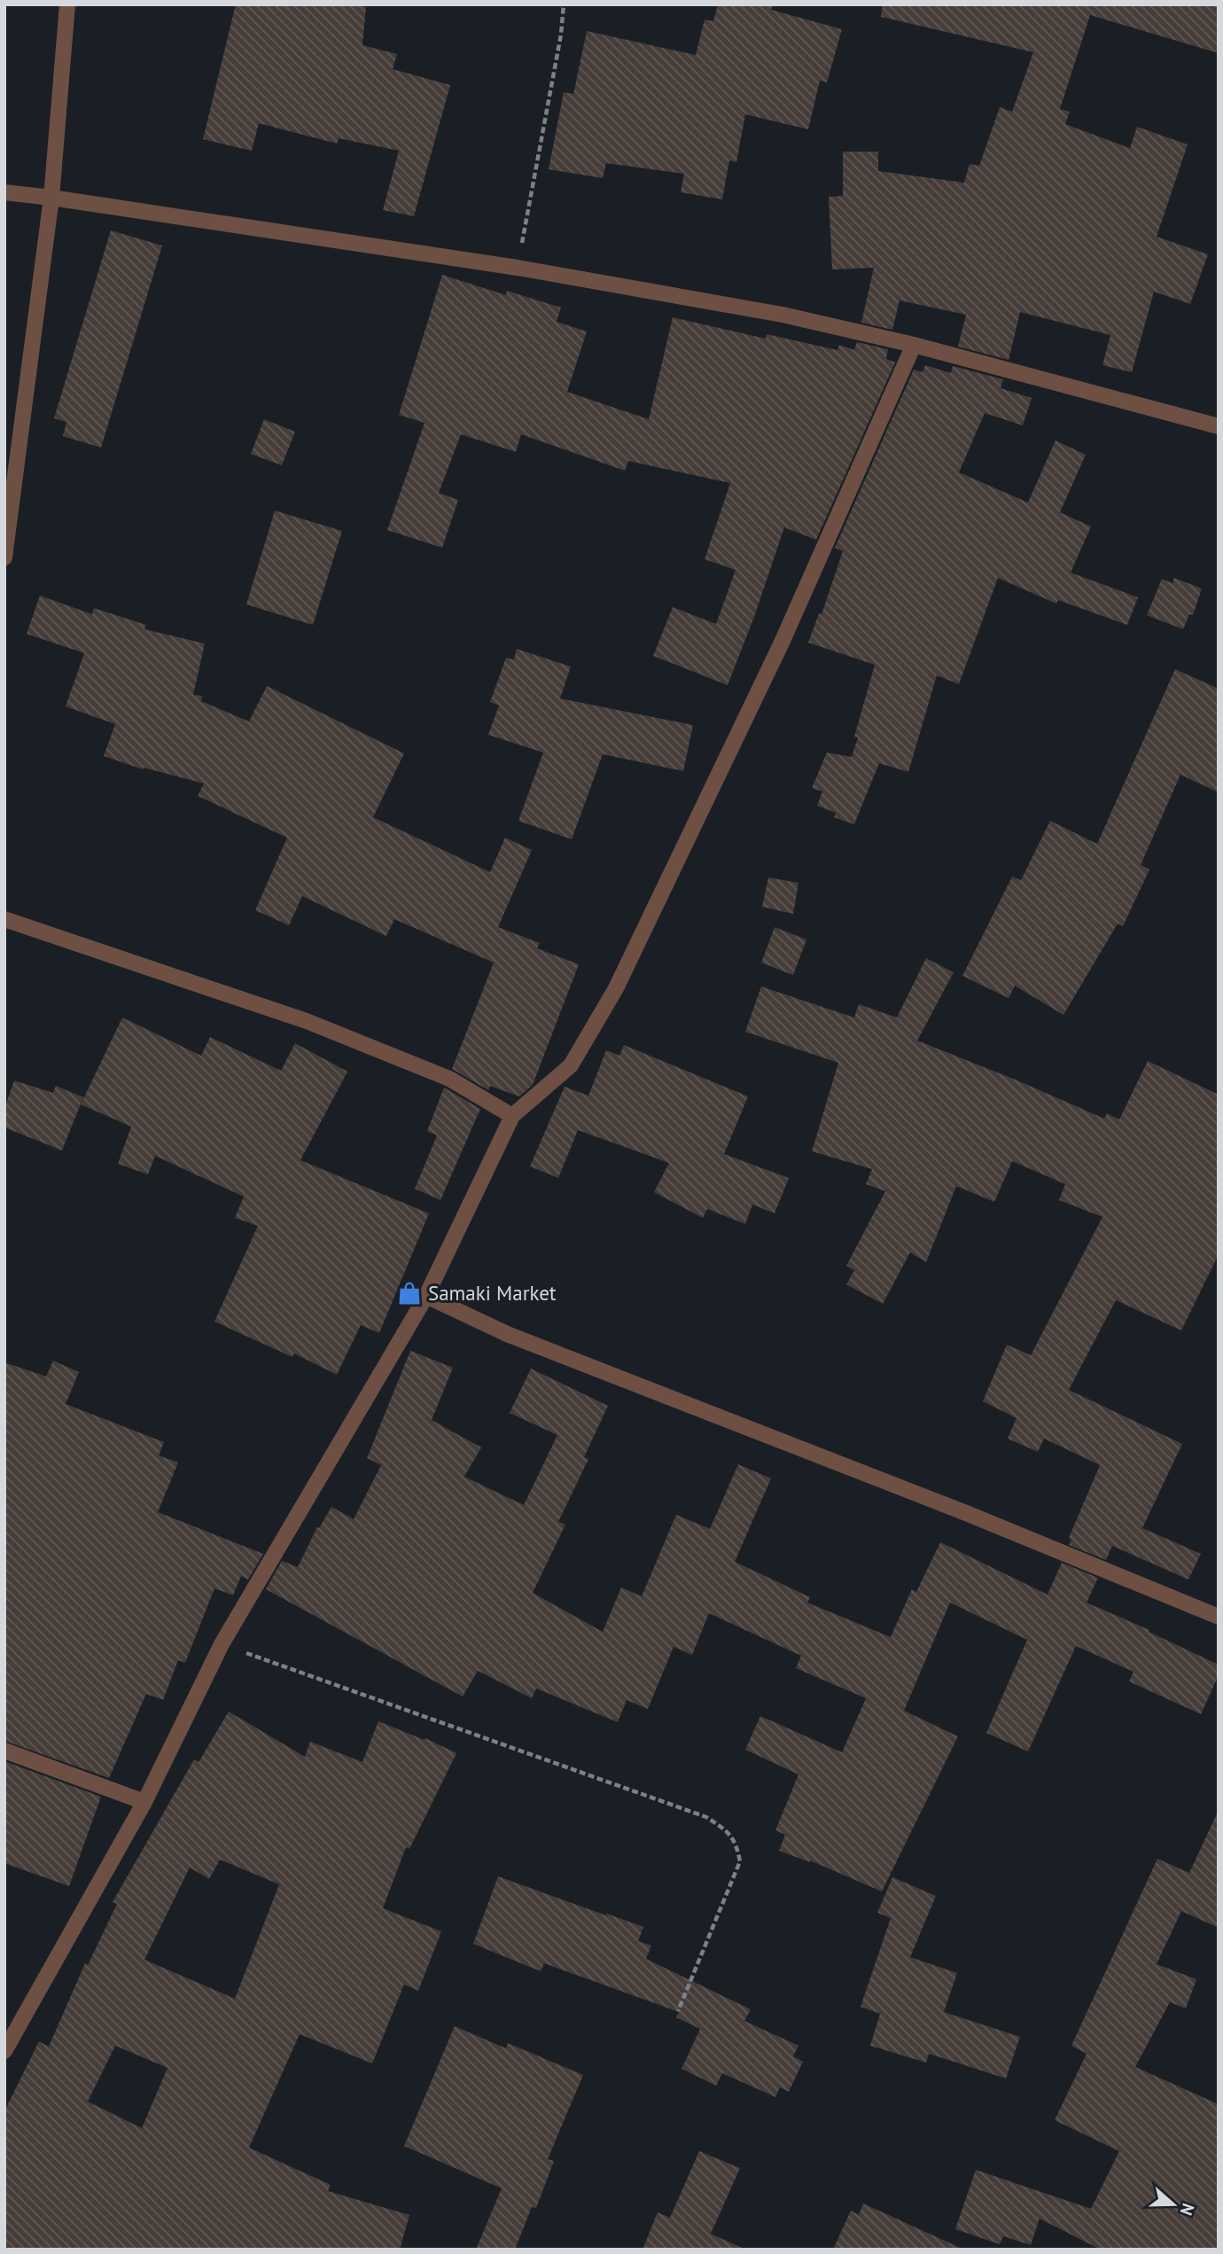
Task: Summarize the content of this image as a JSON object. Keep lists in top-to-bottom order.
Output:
{
  "places": {
    "shop": ["Samaki Market"]
  },
  "north": "right"
}
